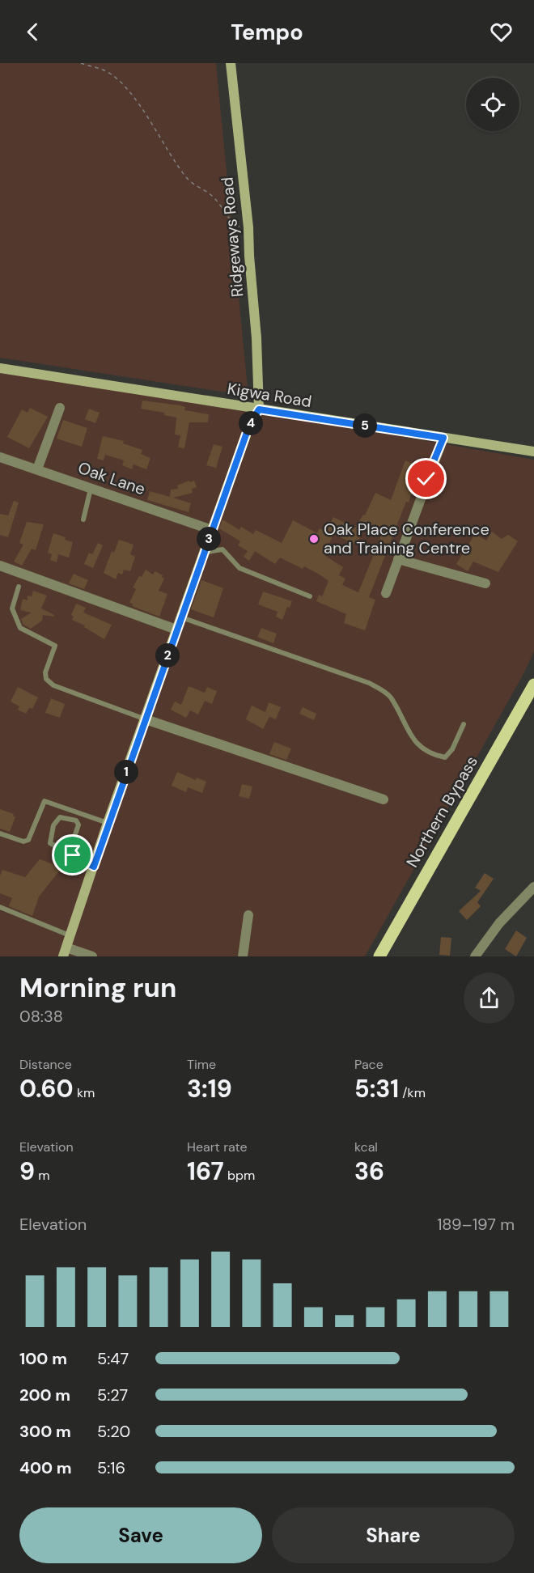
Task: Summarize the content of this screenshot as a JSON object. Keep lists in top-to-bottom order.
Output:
{
  "streets": {
    "main road": ["Northern Bypass"],
    "street": ["Ridgeways Road", "Kigwa Road", "Oak Lane"]
  },
  "crossings": [
    ["Ridgeways Road", "Kigwa Road"]
  ],
  "places": ["Oak Place Conference and Training Centre"],
  "page": {
    "header": "Tempo",
    "pins": [
      "4",
      "5",
      "3",
      "2",
      "1"
    ],
    "heading": ["Morning run", "08:38"],
    "stats": [
      ["Distance", "0.60 km"],
      ["Time", "3:19"],
      ["Pace", "5:31 /km"],
      ["Elevation", "9 m"],
      ["Heart rate", "167 bpm"],
      ["kcal", "36"]
    ],
    "chart": ["Elevation", "189–197 m"],
    "list": [
      {
        "name": "100 m",
        "note": "5:47"
      },
      {
        "name": "200 m",
        "note": "5:27"
      },
      {
        "name": "300 m",
        "note": "5:20"
      },
      {
        "name": "400 m",
        "note": "5:16"
      }
    ],
    "buttons": ["Save", "Share"]
  }
}
